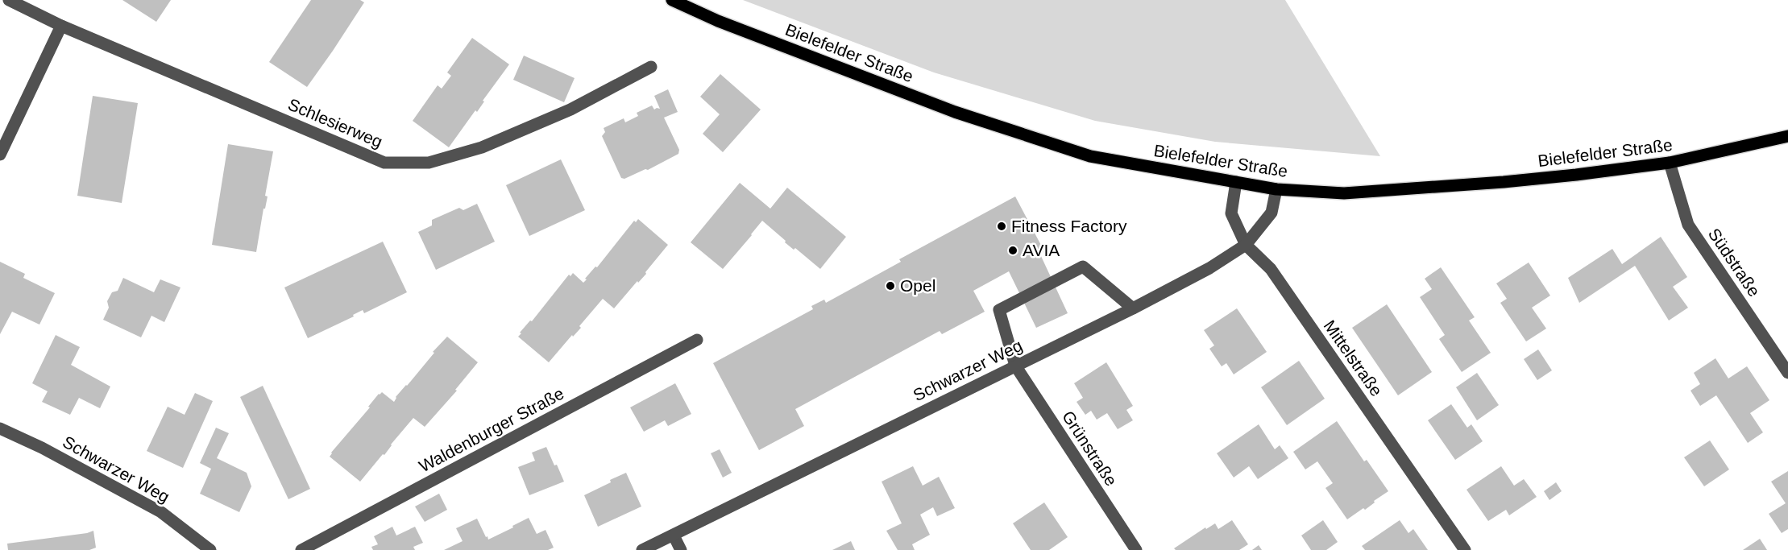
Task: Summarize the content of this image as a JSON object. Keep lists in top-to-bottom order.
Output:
{
  "streets": {
    "main road": ["Bielefelder Straße"],
    "street": [
      "Schlesierweg",
      "Südstraße",
      "Mittelstraße",
      "Schwarzer Weg",
      "Waldenburger Straße",
      "Grünstraße"
    ]
  },
  "crossings": [
    ["Bielefelder Straße", "Südstraße"],
    ["Bielefelder Straße", "Mittelstraße"],
    ["Bielefelder Straße", "Schwarzer Weg"],
    ["Mittelstraße", "Schwarzer Weg"],
    ["Schwarzer Weg", "Grünstraße"]
  ],
  "places": ["Fitness Factory", "AVIA", "Opel"]
}
